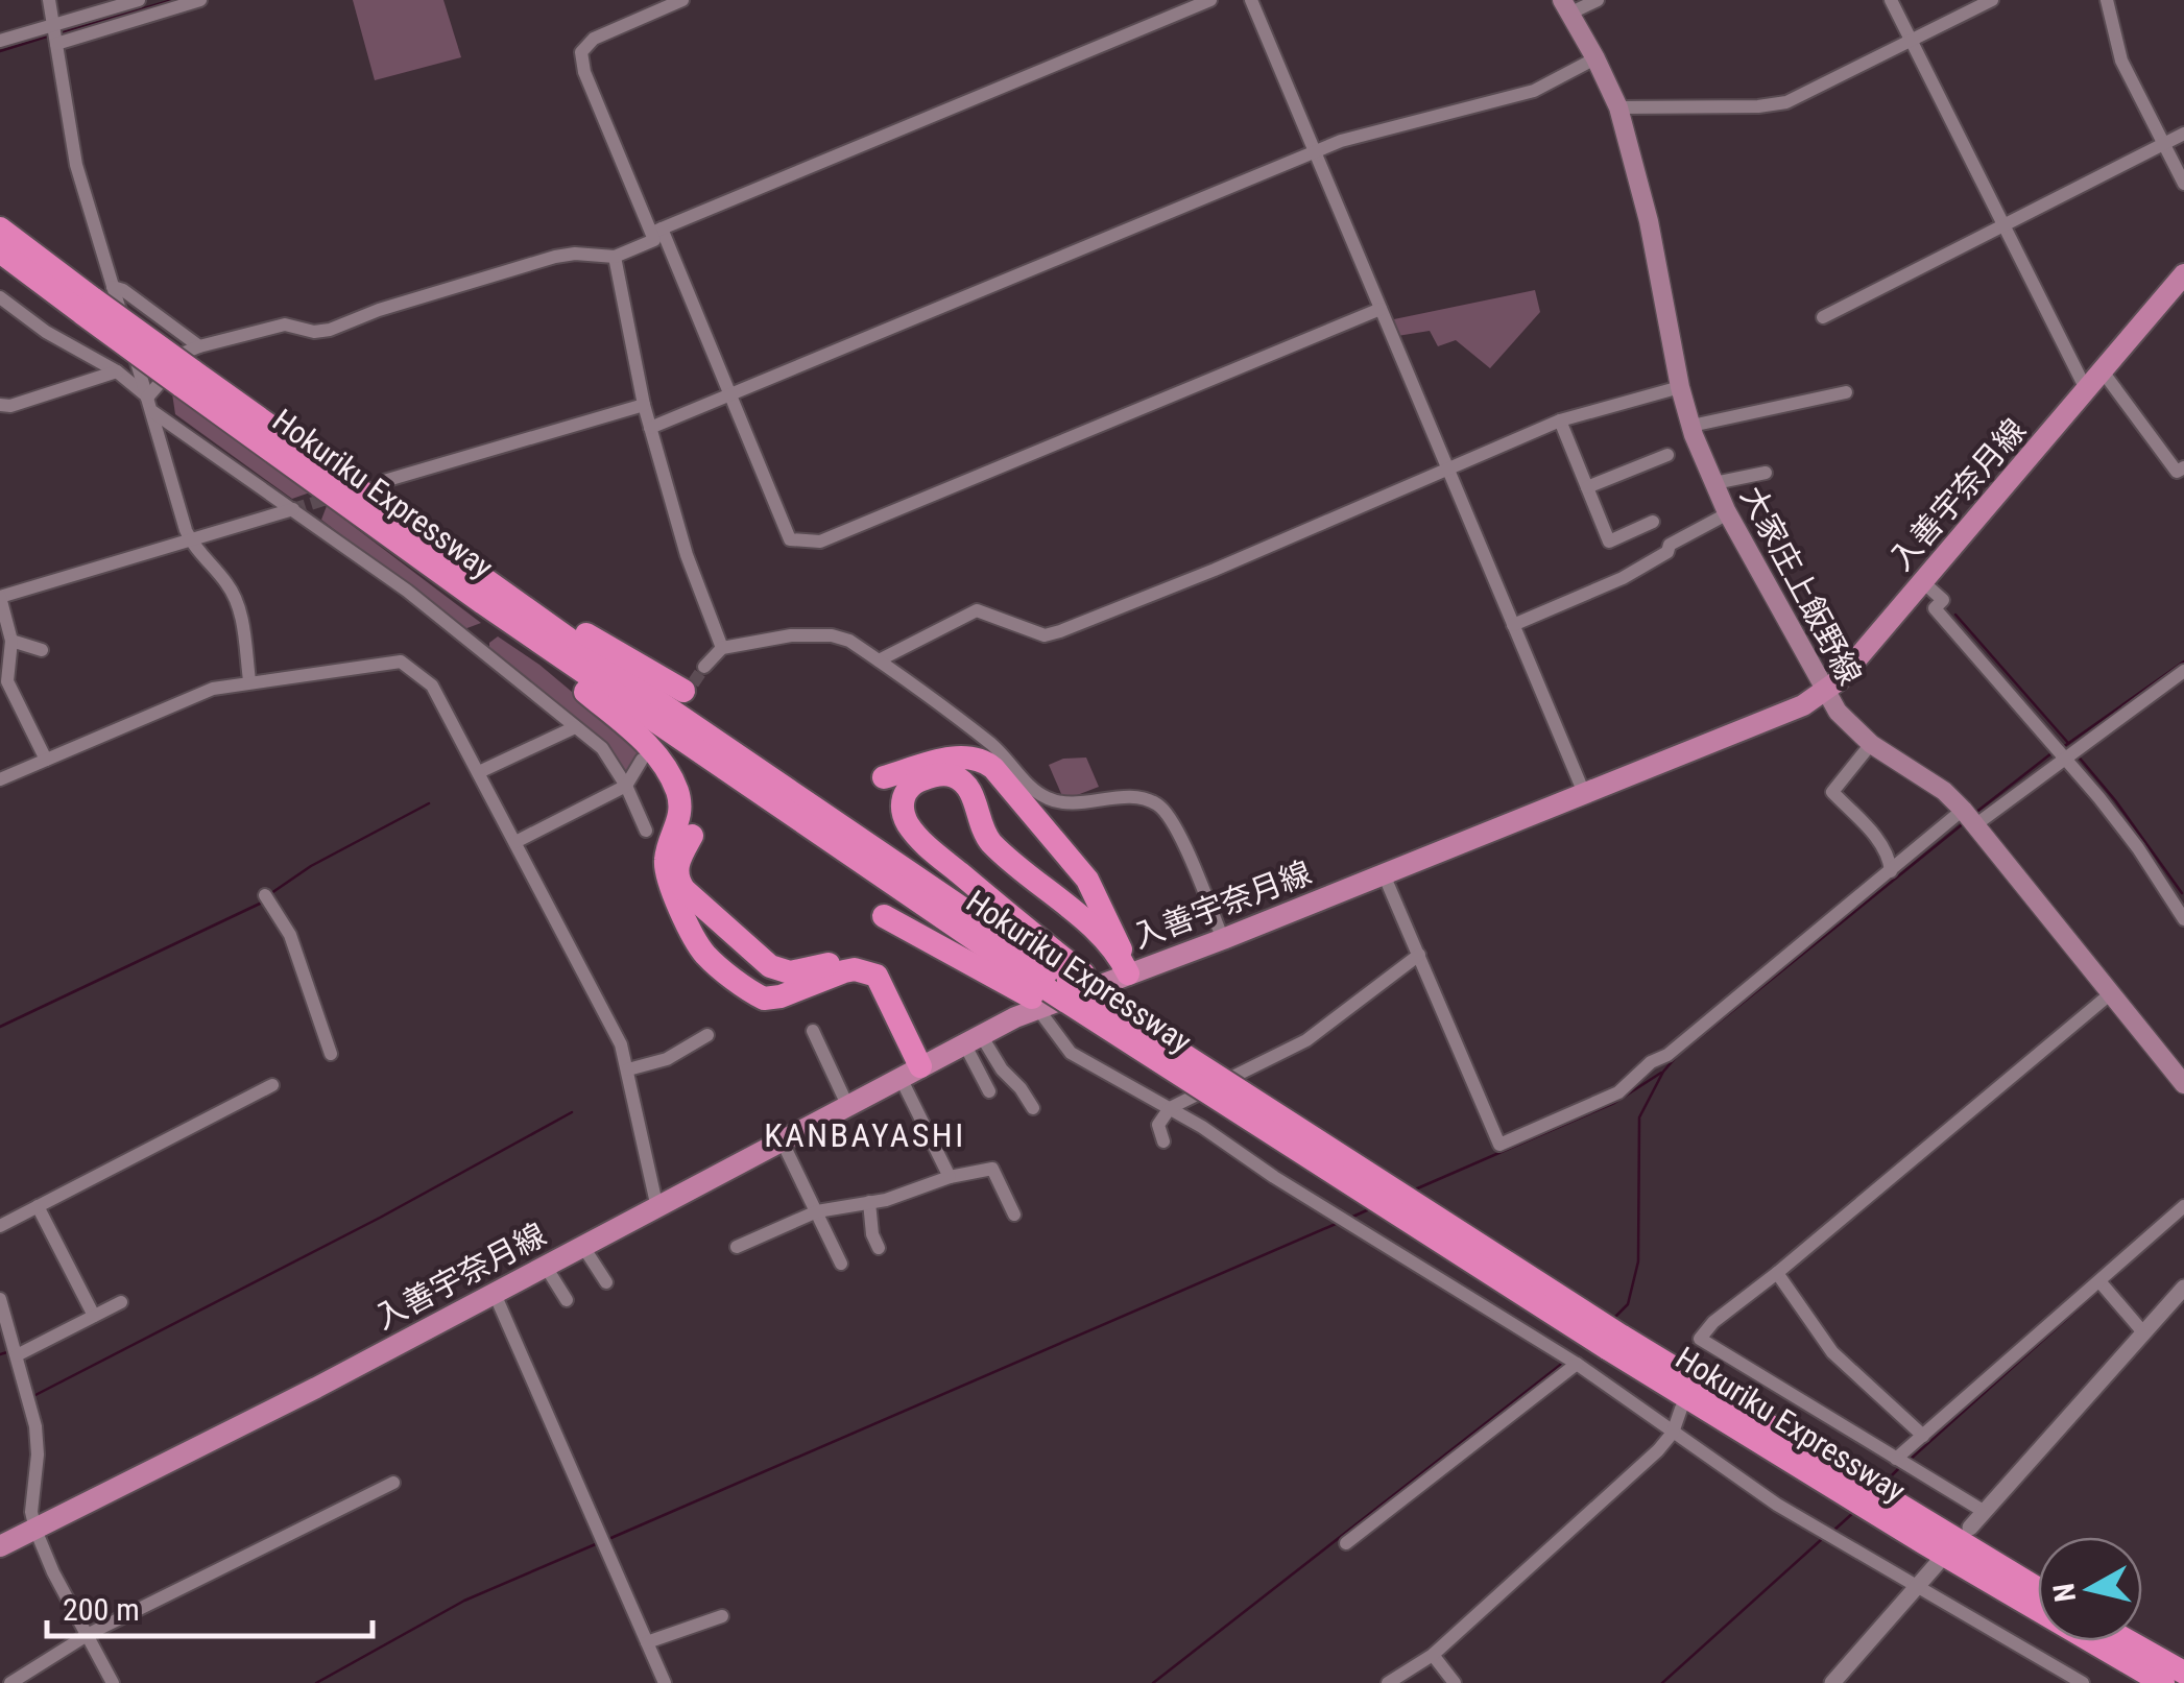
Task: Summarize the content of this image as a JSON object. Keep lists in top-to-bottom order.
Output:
{
  "streets": {
    "highway": ["Hokuriku Expressway"],
    "main road": ["入善宇奈月線", "大家庄上飯野線"]
  },
  "crossings": [
    ["Hokuriku Expressway", "入善宇奈月線"],
    ["入善宇奈月線", "大家庄上飯野線"]
  ],
  "districts": ["KANBAYASHI"],
  "scale_bar": "200 m",
  "north": "left"
}
